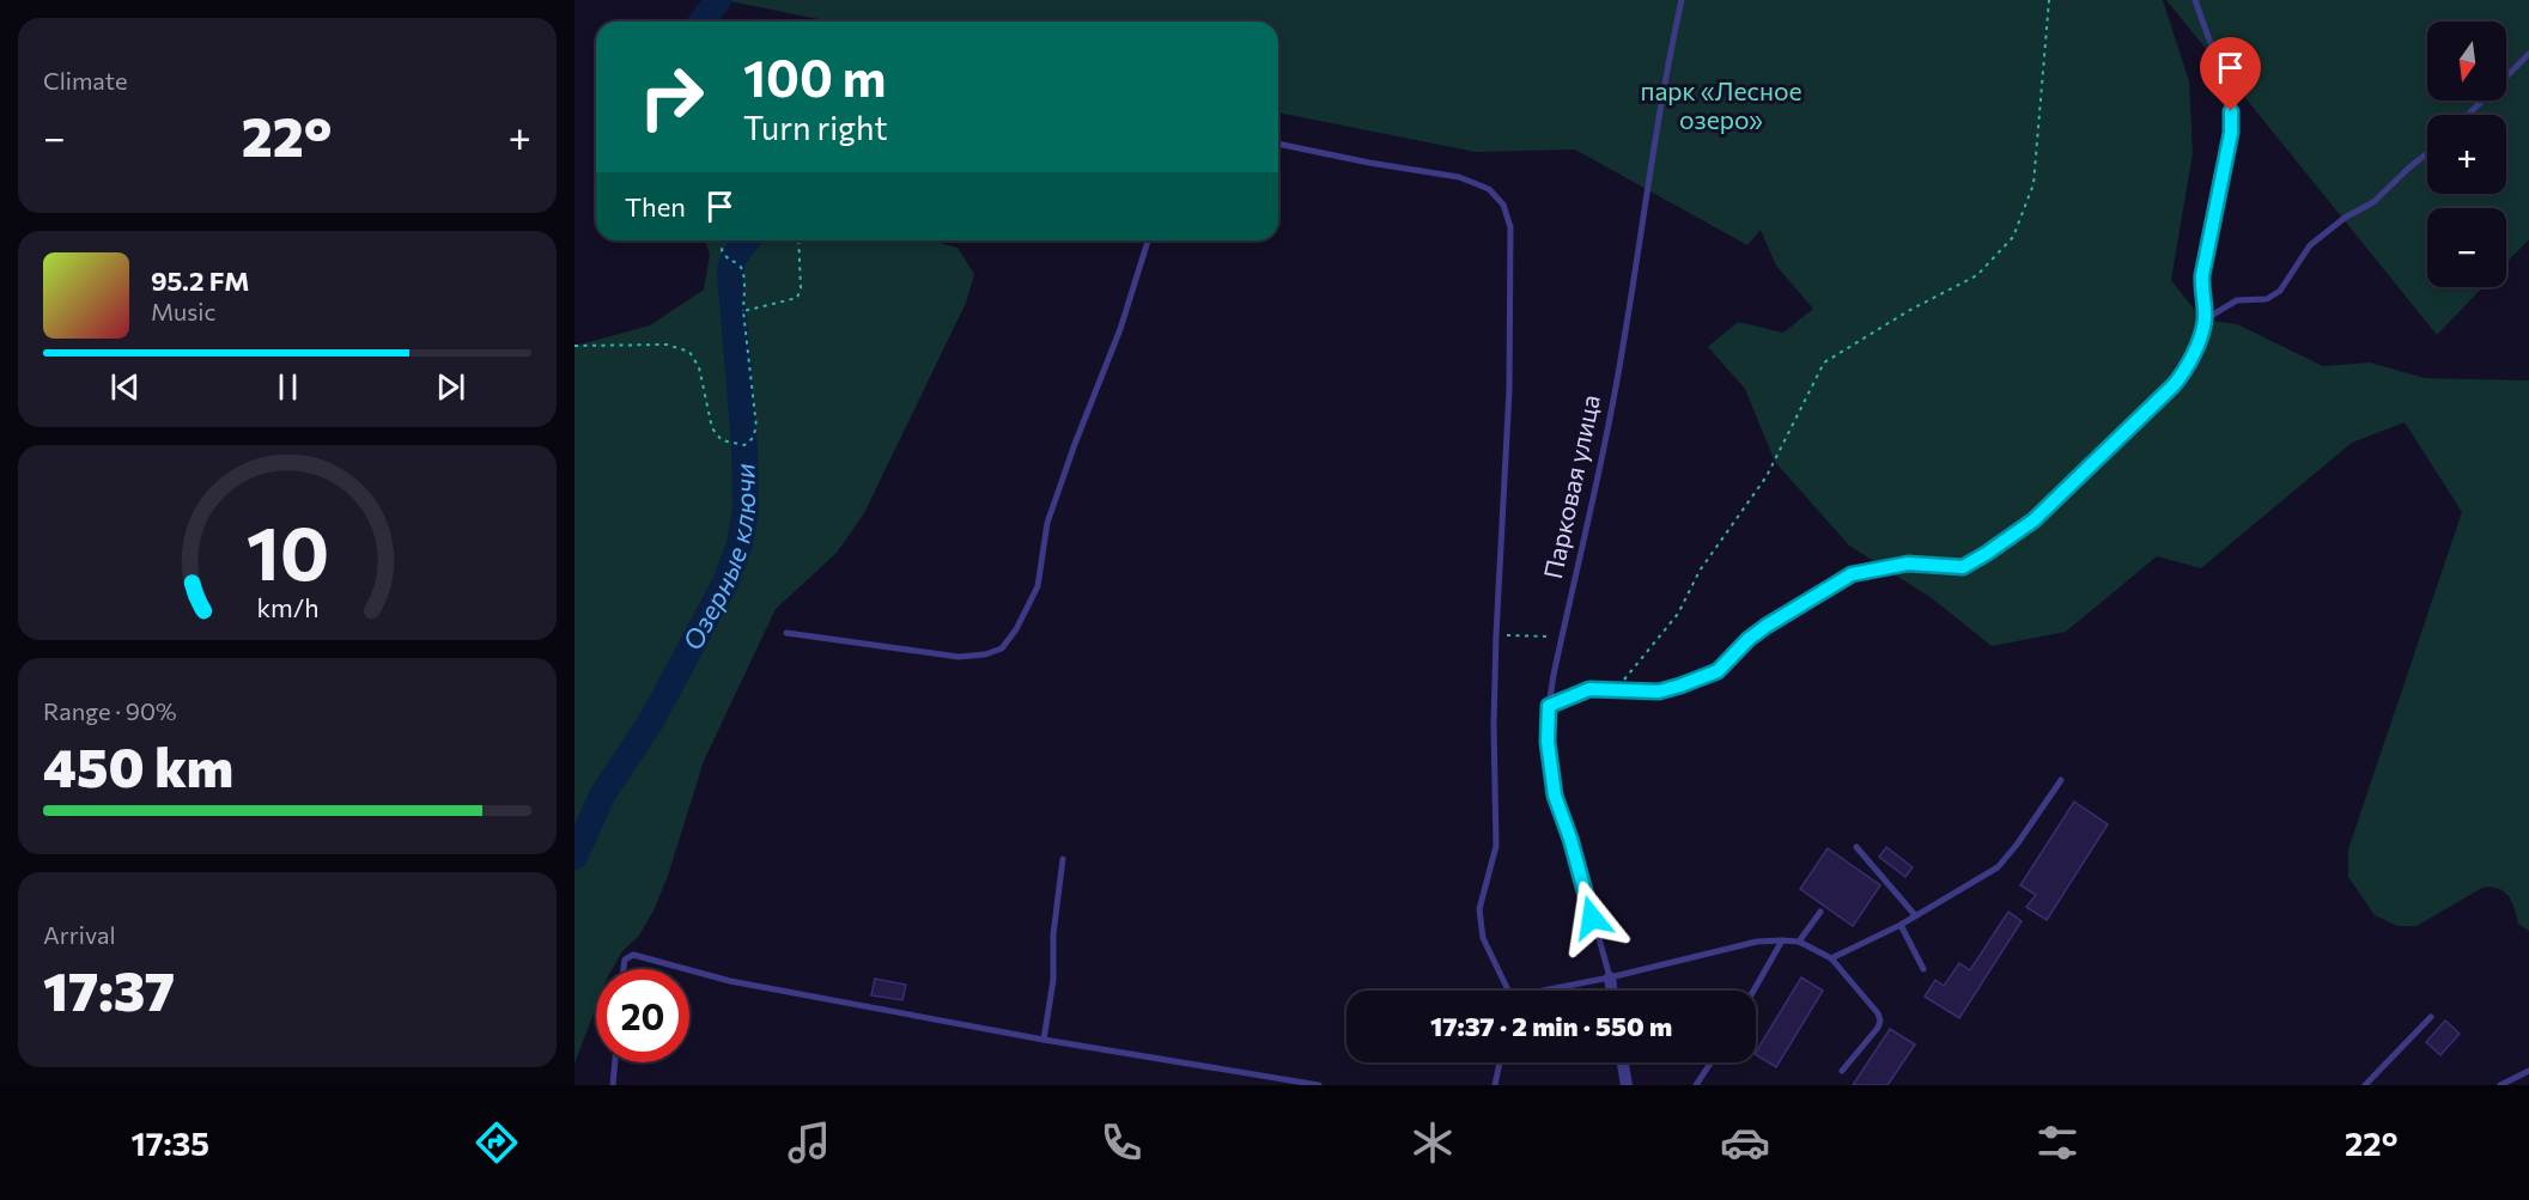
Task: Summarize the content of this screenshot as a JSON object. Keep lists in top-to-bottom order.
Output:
{
  "streets": {
    "lane": ["Парковая улица"]
  },
  "water": ["Озерные ключи"],
  "parks": ["парк «Лесное озеро»"],
  "north": "bottom",
  "page": {
    "tile": [
      "Climate",
      ["Range · 90%", "450 km"],
      ["Arrival", "17:37"]
    ],
    "map_buttons": ["+", "−"],
    "turn": ["100 m", "Turn right"],
    "heat": ["−", "22°", "+"],
    "then": "Then",
    "song": ["95.2 FM", "Music"],
    "limit": "20",
    "trip": "17:37 · 2 min · 550 m",
    "tabs": ["17:35", "22°"],
    "gauge": ["10", "km/h"]
  }
}
